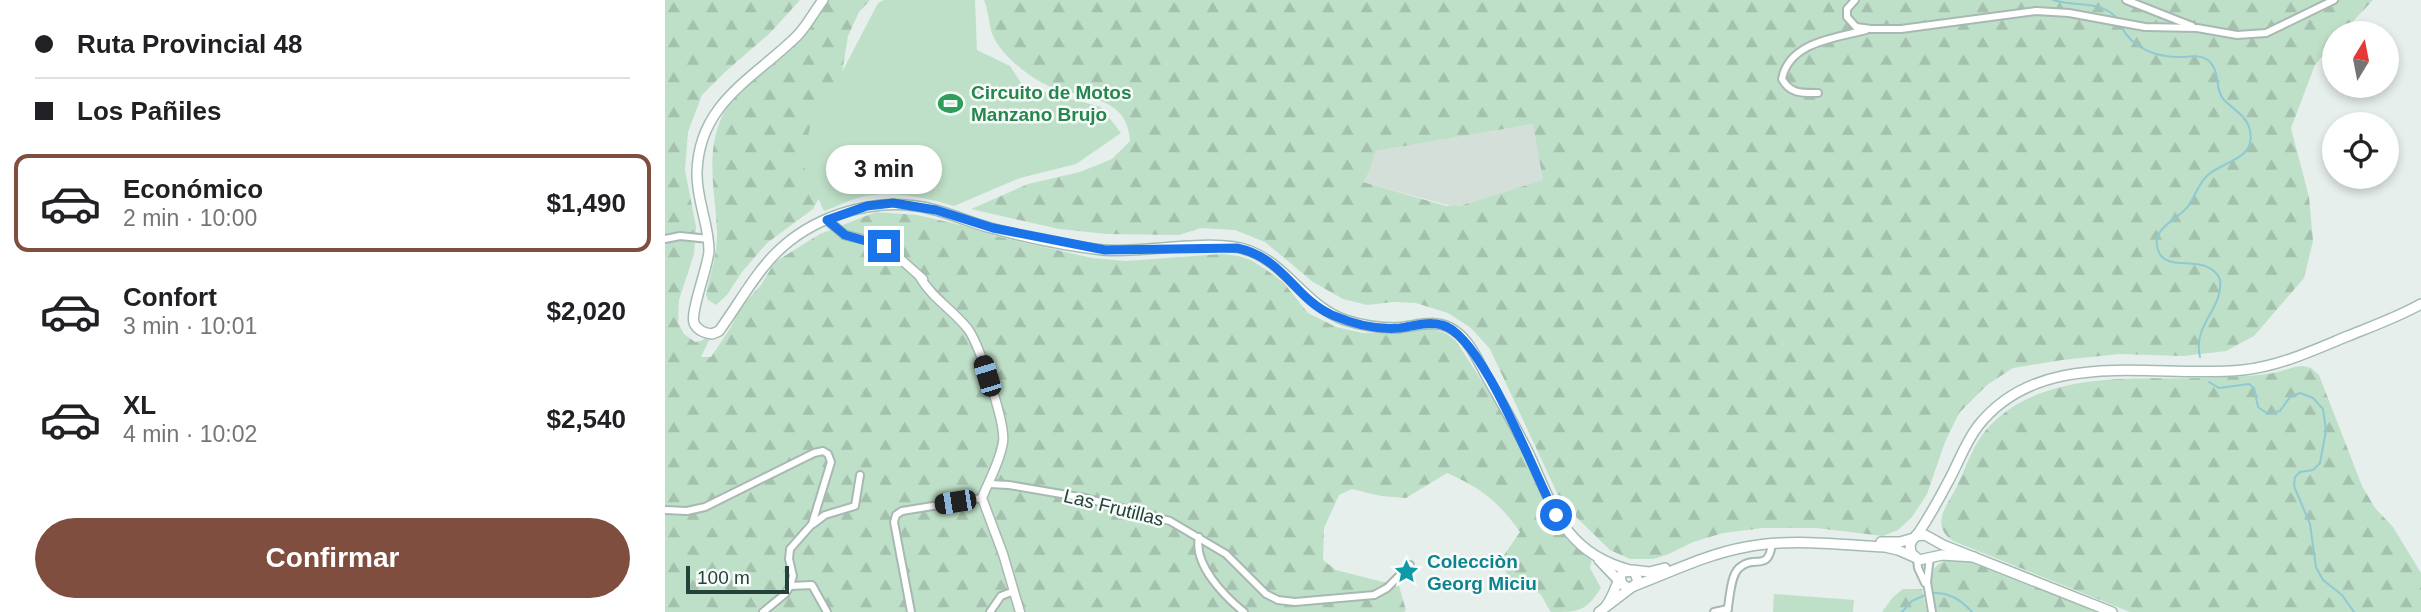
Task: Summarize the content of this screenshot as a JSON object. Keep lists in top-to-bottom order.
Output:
{
  "streets": {
    "street": ["Las Frutillas"]
  },
  "places": {
    "sports": ["Circuito de Motos Manzano Brujo"],
    "place": ["Colecciòn Georg Miciu"]
  },
  "scale_bar": "100 m",
  "north": "top",
  "page": {
    "banner": ["Ruta Provincial 48", "Los Pañiles"],
    "bubble": "3 min",
    "list": [
      {
        "name": "Económico",
        "note": "2 min · 10:00",
        "value": "$1,490"
      },
      {
        "name": "Confort",
        "note": "3 min · 10:01",
        "value": "$2,020"
      },
      {
        "name": "XL",
        "note": "4 min · 10:02",
        "value": "$2,540"
      }
    ],
    "buttons": "Confirmar",
    "scale": "100 m"
  }
}
